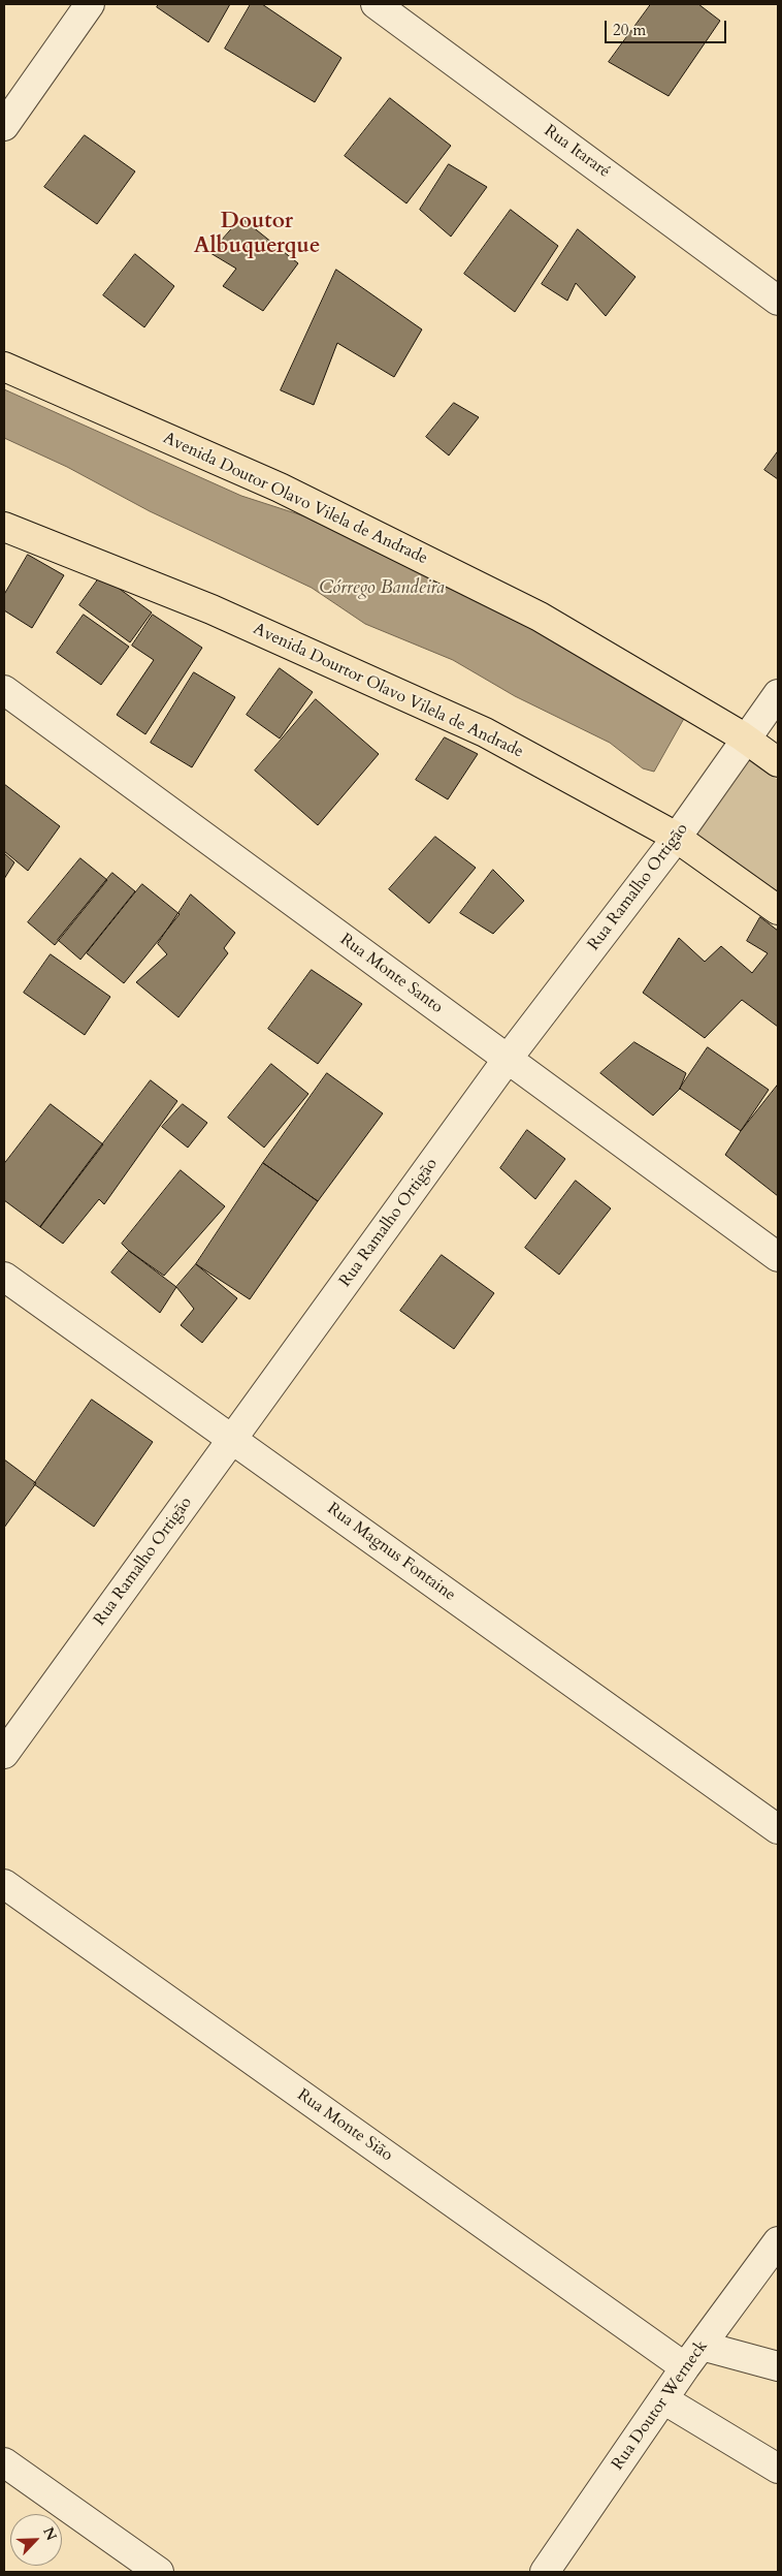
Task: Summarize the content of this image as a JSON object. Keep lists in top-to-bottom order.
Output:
{
  "streets": {
    "main road": ["Avenida Doutor Olavo Vilela de Andrade", "Avenida Dourtor Olavo Vilela de Andrade"],
    "street": [
      "Rua Itararé",
      "Rua Ramalho Ortigão",
      "Rua Monte Santo",
      "Rua Magnus Fontaine",
      "Rua Monte Sião",
      "Rua Doutor Werneck"
    ]
  },
  "crossings": [
    ["Avenida Doutor Olavo Vilela de Andrade", "Rua Ramalho Ortigão"],
    ["Avenida Dourtor Olavo Vilela de Andrade", "Rua Ramalho Ortigão"],
    ["Rua Ramalho Ortigão", "Rua Monte Santo"],
    ["Rua Ramalho Ortigão", "Rua Magnus Fontaine"],
    ["Rua Monte Sião", "Rua Doutor Werneck"]
  ],
  "districts": ["Doutor Albuquerque"],
  "water": ["Córrego Bandeira"],
  "scale_bar": "20 m",
  "north": "top right"
}
